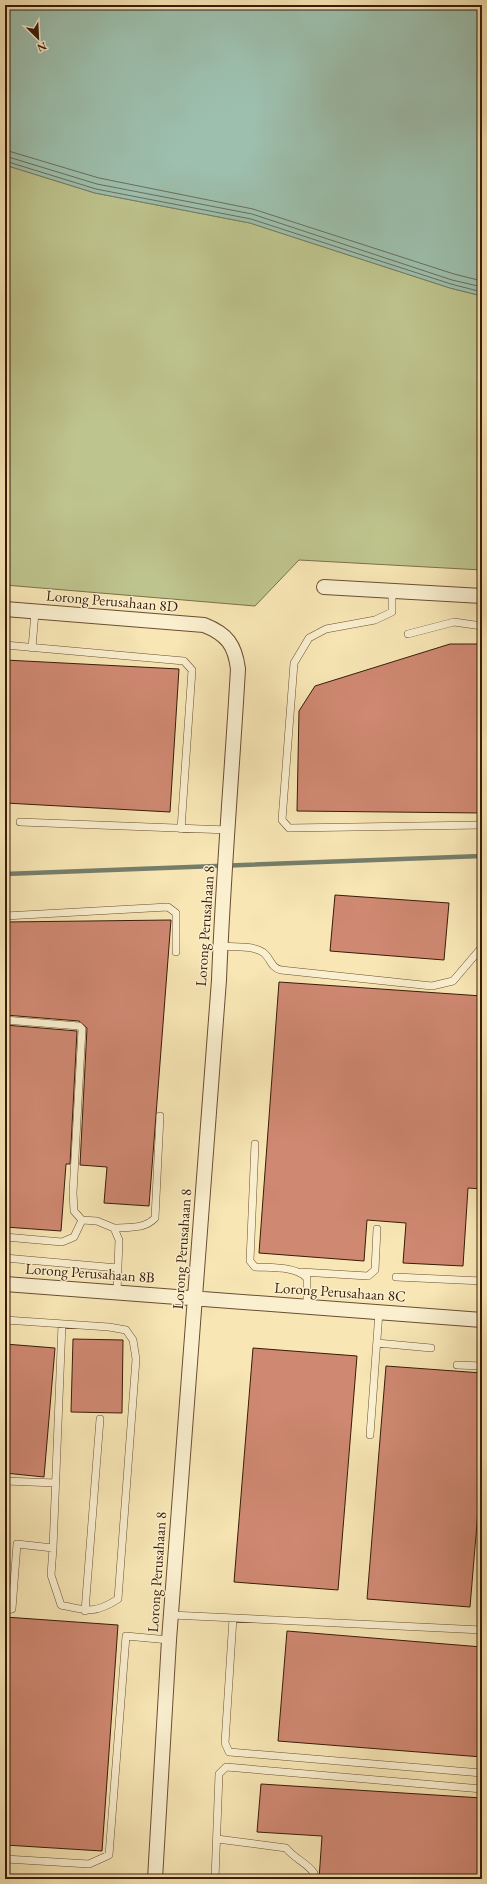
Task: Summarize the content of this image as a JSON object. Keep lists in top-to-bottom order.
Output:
{
  "streets": {
    "street": [
      "Lorong Perusahaan 8D",
      "Lorong Perusahaan 8",
      "Lorong Perusahaan 8B",
      "Lorong Perusahaan 8C"
    ]
  },
  "crossings": [
    ["Lorong Perusahaan 8D", "Lorong Perusahaan 8"],
    ["Lorong Perusahaan 8", "Lorong Perusahaan 8B"],
    ["Lorong Perusahaan 8", "Lorong Perusahaan 8C"],
    ["Lorong Perusahaan 8B", "Lorong Perusahaan 8C"]
  ],
  "north": "bottom right"
}
